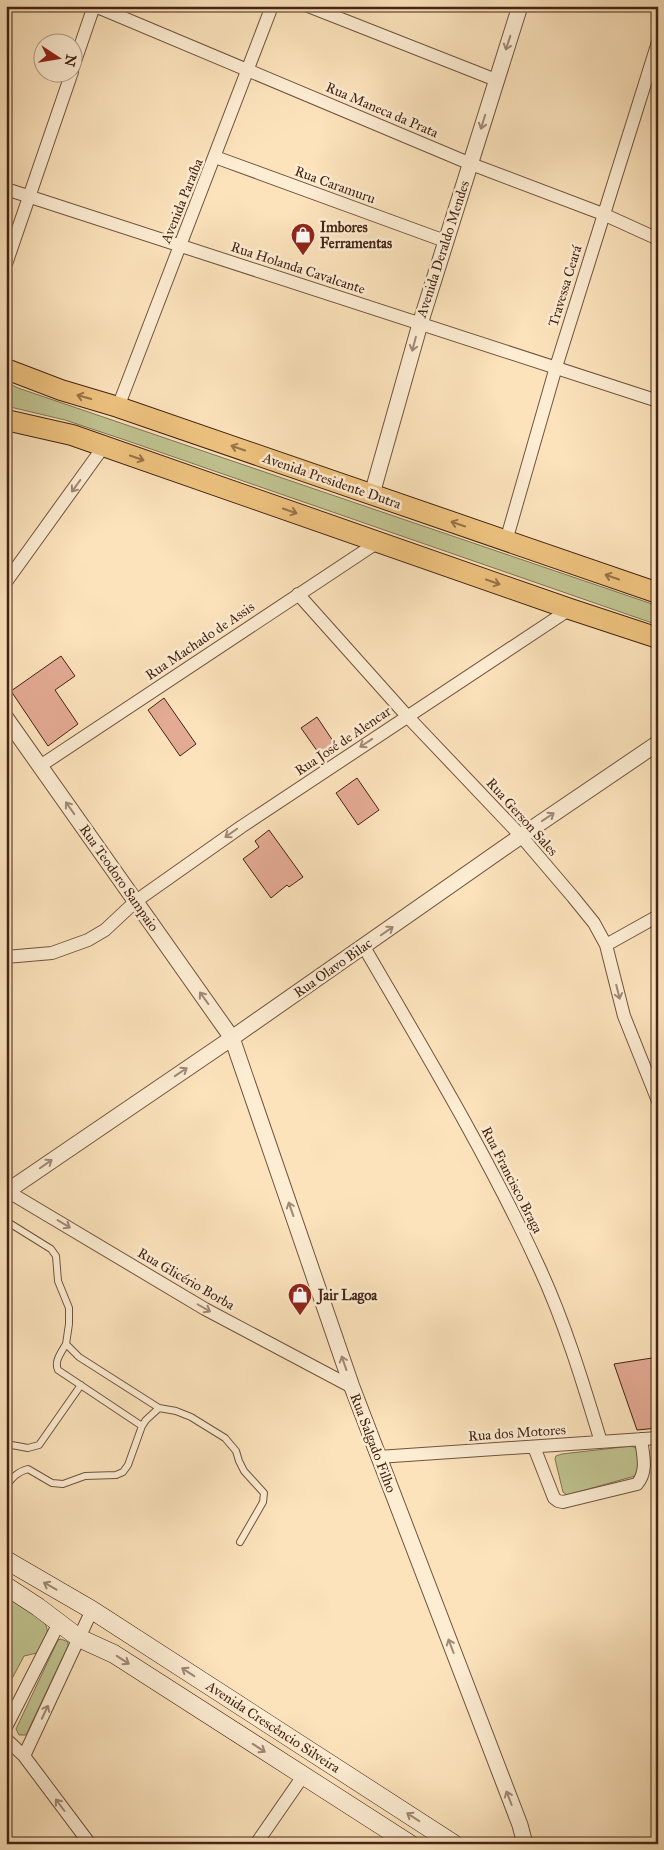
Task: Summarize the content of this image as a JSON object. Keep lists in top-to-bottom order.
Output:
{
  "streets": {
    "highway": ["Avenida Presidente Dutra"],
    "main road": ["Avenida Crescêncio Silveira"],
    "street": [
      "Rua Maneca da Prata",
      "Rua Caramuru",
      "Avenida Paraíba",
      "Avenida Deraldo Mendes",
      "Rua Holanda Cavalcante",
      "Travessa Ceará",
      "Rua Machado de Assis",
      "Rua José de Alencar",
      "Rua Gerson Sales",
      "Rua Teodoro Sampaio",
      "Rua Olavo Bilac",
      "Rua Francisco Braga",
      "Rua Glicério Borba",
      "Rua dos Motores",
      "Rua Salgado Filho"
    ]
  },
  "crossings": [
    ["Rua Maneca da Prata", "Avenida Paraíba"],
    ["Rua Maneca da Prata", "Avenida Deraldo Mendes"],
    ["Rua Maneca da Prata", "Travessa Ceará"],
    ["Rua Caramuru", "Avenida Paraíba"],
    ["Rua Caramuru", "Avenida Deraldo Mendes"],
    ["Avenida Paraíba", "Rua Holanda Cavalcante"],
    ["Avenida Paraíba", "Avenida Presidente Dutra"],
    ["Avenida Deraldo Mendes", "Rua Holanda Cavalcante"],
    ["Avenida Deraldo Mendes", "Avenida Presidente Dutra"],
    ["Rua Holanda Cavalcante", "Travessa Ceará"],
    ["Travessa Ceará", "Avenida Presidente Dutra"],
    ["Rua Machado de Assis", "Rua Gerson Sales"],
    ["Rua Machado de Assis", "Rua Teodoro Sampaio"],
    ["Rua José de Alencar", "Rua Gerson Sales"],
    ["Rua José de Alencar", "Rua Teodoro Sampaio"],
    ["Rua Gerson Sales", "Rua Olavo Bilac"],
    ["Rua Teodoro Sampaio", "Rua Olavo Bilac"],
    ["Rua Teodoro Sampaio", "Rua Salgado Filho"],
    ["Rua Olavo Bilac", "Rua Francisco Braga"],
    ["Rua Olavo Bilac", "Rua Glicério Borba"],
    ["Rua Olavo Bilac", "Rua Salgado Filho"],
    ["Rua Francisco Braga", "Rua dos Motores"],
    ["Rua Glicério Borba", "Rua Salgado Filho"],
    ["Rua dos Motores", "Rua Salgado Filho"]
  ],
  "one_way": [
    "Avenida Deraldo Mendes",
    "Rua José de Alencar",
    "Rua Teodoro Sampaio",
    "Rua Olavo Bilac",
    "Rua Glicério Borba",
    "Rua Salgado Filho"
  ],
  "places": {
    "shop": ["Imbores Ferramentas", "Jair Lagoa"]
  },
  "north": "right"
}
